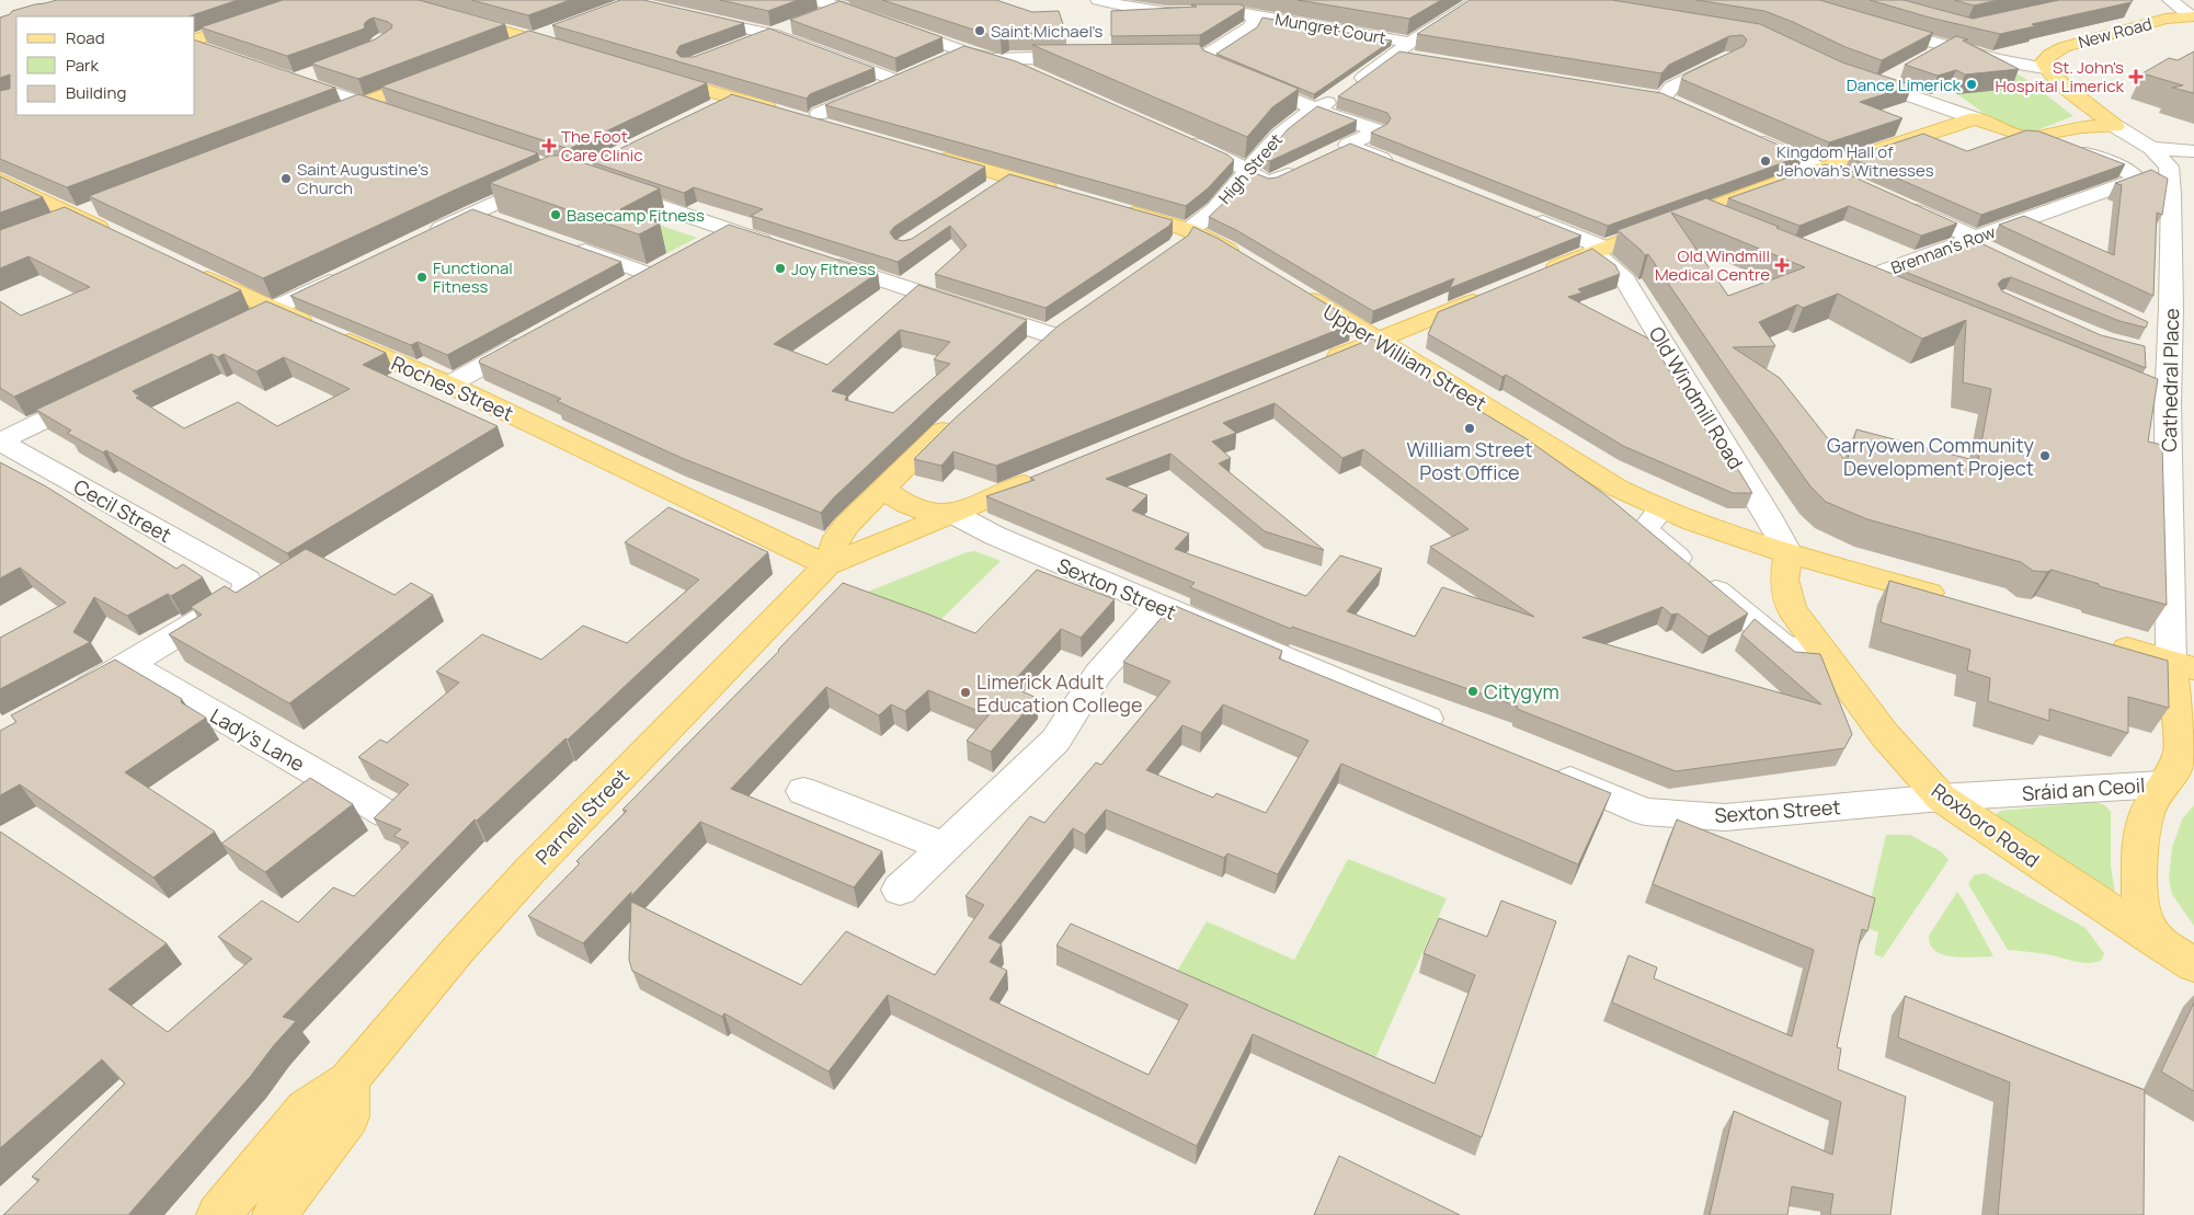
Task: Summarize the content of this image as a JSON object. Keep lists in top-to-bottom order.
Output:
{
  "streets": {
    "main road": [
      "New Road",
      "Upper William Street",
      "Roches Street",
      "Sráid an Ceoil",
      "Parnell Street",
      "Roxboro Road"
    ],
    "street": [
      "Mungret Court",
      "High Street",
      "Brennan's Row",
      "Cathedral Place",
      "Old Windmill Road",
      "Cecil Street",
      "Sexton Street",
      "Lady’s Lane"
    ]
  },
  "crossings": [
    ["Mungret Court", "High Street"],
    ["Upper William Street", "Old Windmill Road"],
    ["Upper William Street", "Roxboro Road"],
    ["Cathedral Place", "Sráid an Ceoil"],
    ["Roches Street", "Parnell Street"],
    ["Old Windmill Road", "Roxboro Road"],
    ["Cecil Street", "Lady’s Lane"],
    ["Sexton Street", "Sráid an Ceoil"],
    ["Sexton Street", "Roxboro Road"],
    ["Sráid an Ceoil", "Roxboro Road"]
  ],
  "places": {
    "other": [
      "Saint Michael's",
      "Dance Limerick",
      "Kingdom Hall of Jehovah's Witnesses",
      "Saint Augustine's Church",
      "Basecamp Fitness",
      "Joy Fitness",
      "Functional Fitness",
      "William Street Post Office",
      "Garryowen Community Development Project",
      "Citygym",
      "Limerick Adult Education College"
    ],
    "health": ["St. John's Hospital Limerick", "The Foot Care Clinic", "Old Windmill Medical Centre"]
  },
  "legend": ["Road", "Park", "Building"]
}
